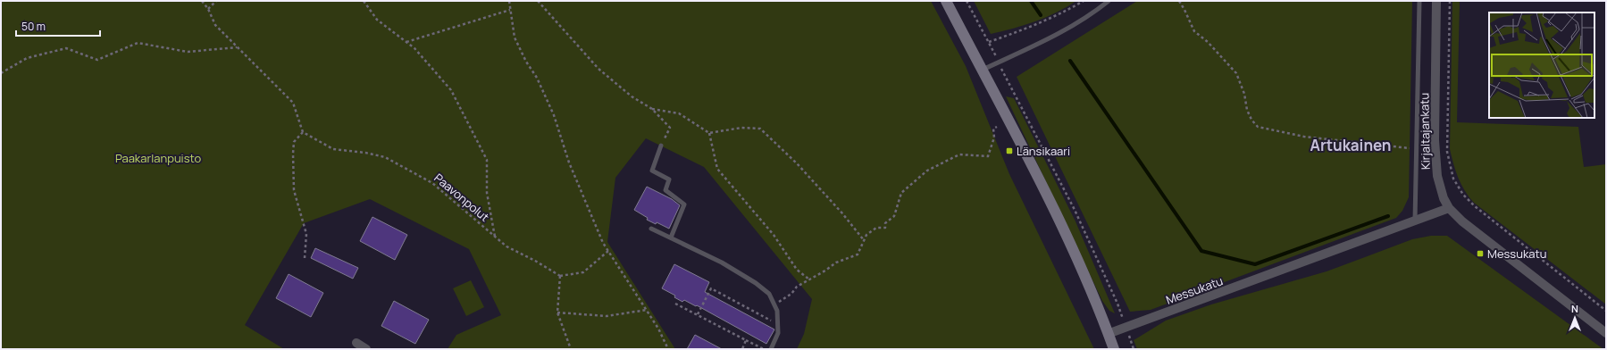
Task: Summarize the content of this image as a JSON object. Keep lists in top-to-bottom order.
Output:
{
  "streets": {
    "street": ["Kirjaltajankatu", "Messukatu"],
    "path": ["Paavonpolut"]
  },
  "crossings": [
    ["Kirjaltajankatu", "Messukatu"]
  ],
  "districts": ["Artukainen"],
  "parks": ["Paakarlanpuisto"],
  "places": {
    "transit": ["Länsikaari", "Messukatu"]
  },
  "scale_bar": "50 m",
  "north": "top"
}
